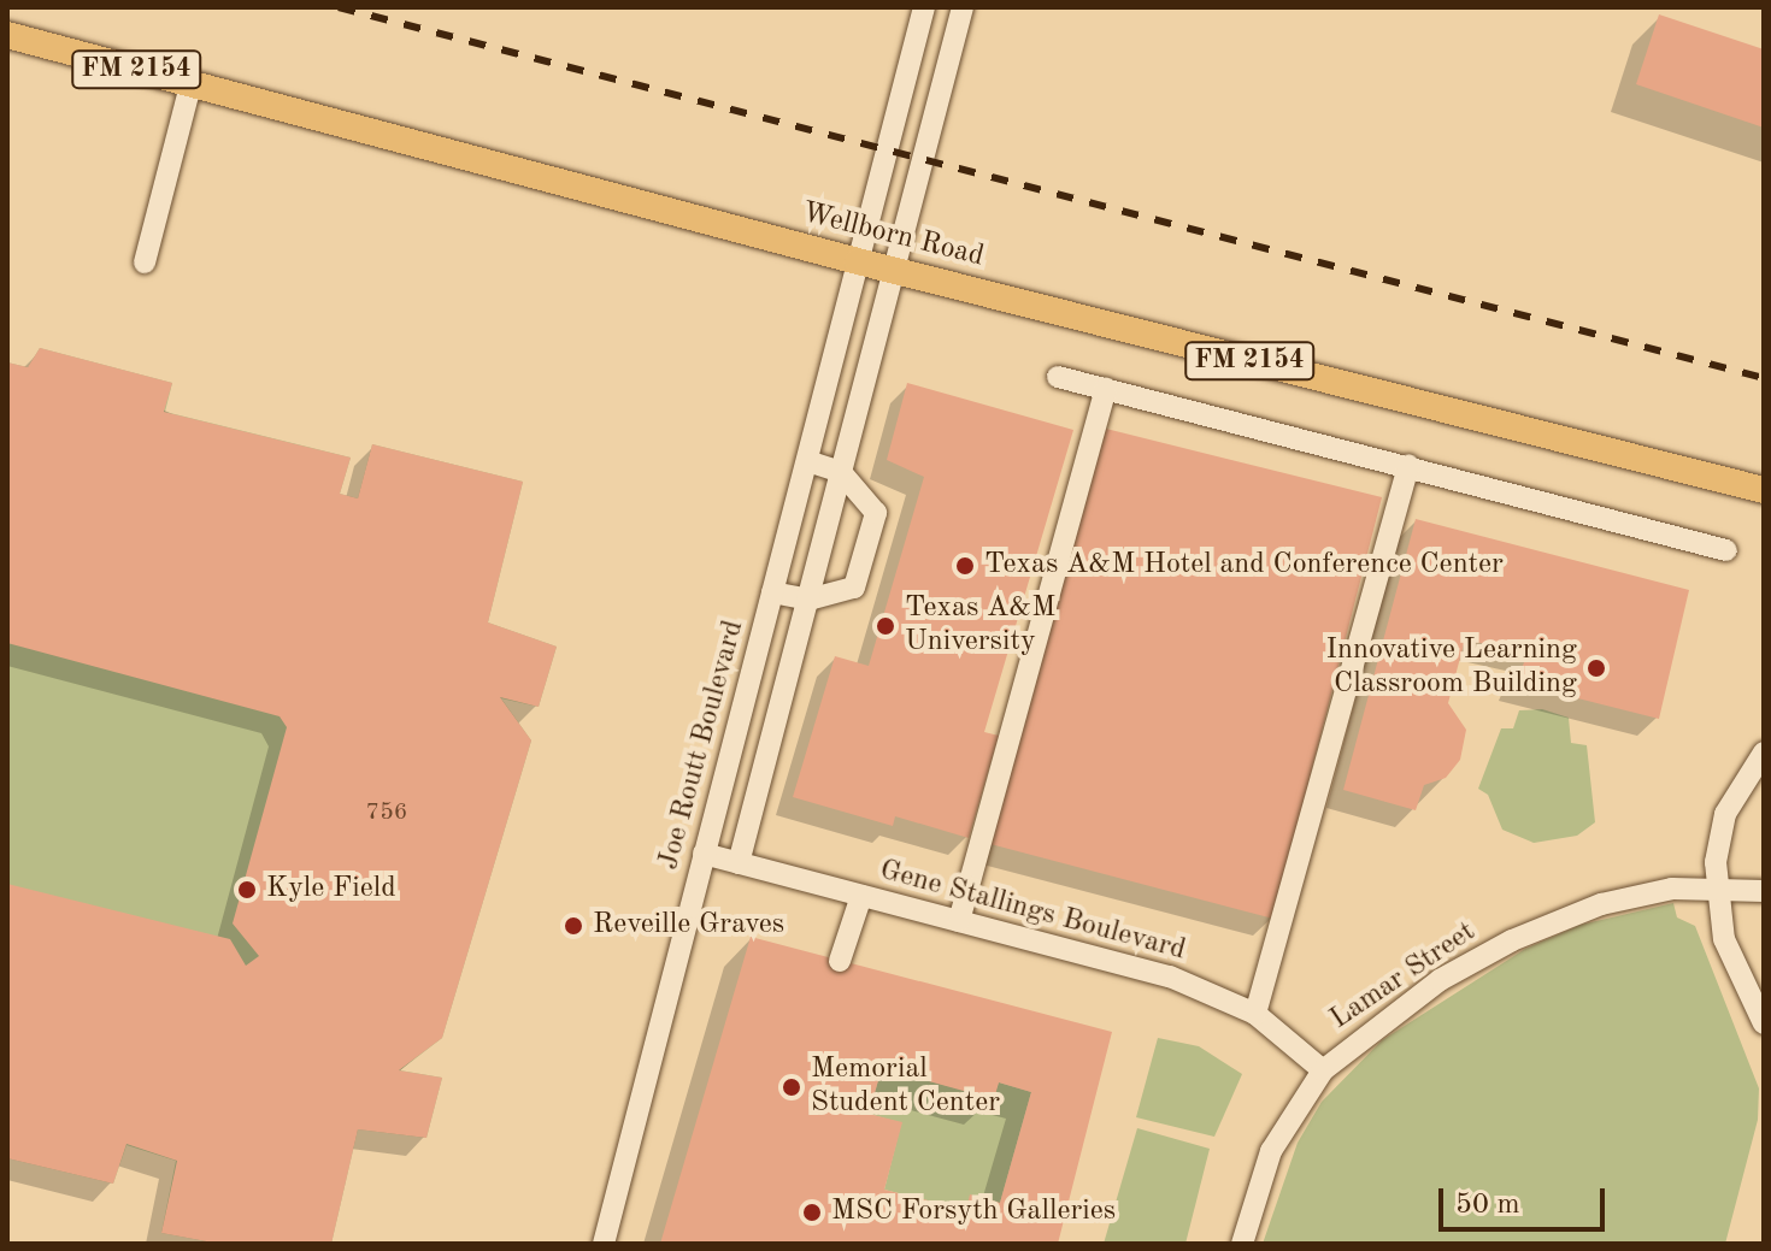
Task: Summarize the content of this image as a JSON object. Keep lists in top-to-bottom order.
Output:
{
  "streets": {
    "main road": ["FM 2154", "Wellborn Road"],
    "street": ["Joe Routt Boulevard", "Gene Stallings Boulevard", "Lamar Street"]
  },
  "crossings": [
    ["Wellborn Road", "Joe Routt Boulevard"],
    ["Joe Routt Boulevard", "Gene Stallings Boulevard"],
    ["Gene Stallings Boulevard", "Lamar Street"]
  ],
  "places": [
    "Texas A&M Hotel and Conference Center",
    "Texas A&M University",
    "Innovative Learning Classroom Building",
    "Kyle Field",
    "Reveille Graves",
    "Memorial Student Center",
    "MSC Forsyth Galleries"
  ],
  "house_numbers": ["756"],
  "scale_bar": "50 m"
}
